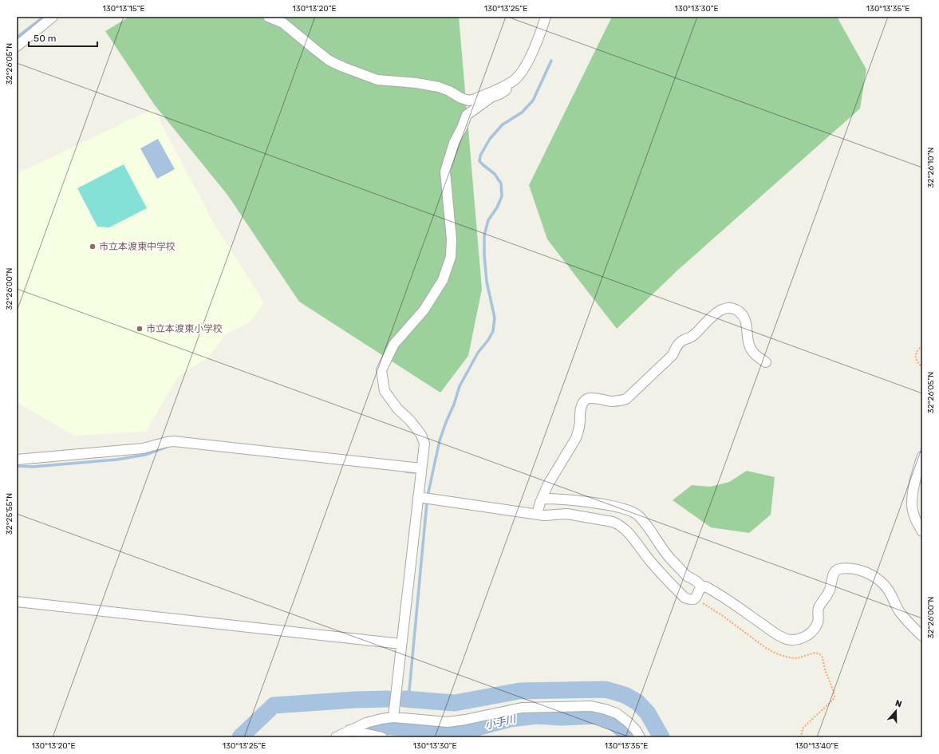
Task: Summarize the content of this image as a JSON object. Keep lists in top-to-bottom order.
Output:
{
  "water": ["小手川"],
  "places": ["市立本渡東中学校", "市立本渡東小学校"],
  "scale_bar": "50 m",
  "north": "top",
  "coordinates": [
    "130°13'15\"E",
    "130°13'20\"E",
    "130°13'25\"E",
    "130°13'30\"E",
    "130°13'35\"E",
    "32°26'05\"N",
    "32°26'10\"N",
    "32°26'00\"N",
    "32°25'55\"N",
    "130°13'40\"E"
  ]
}
